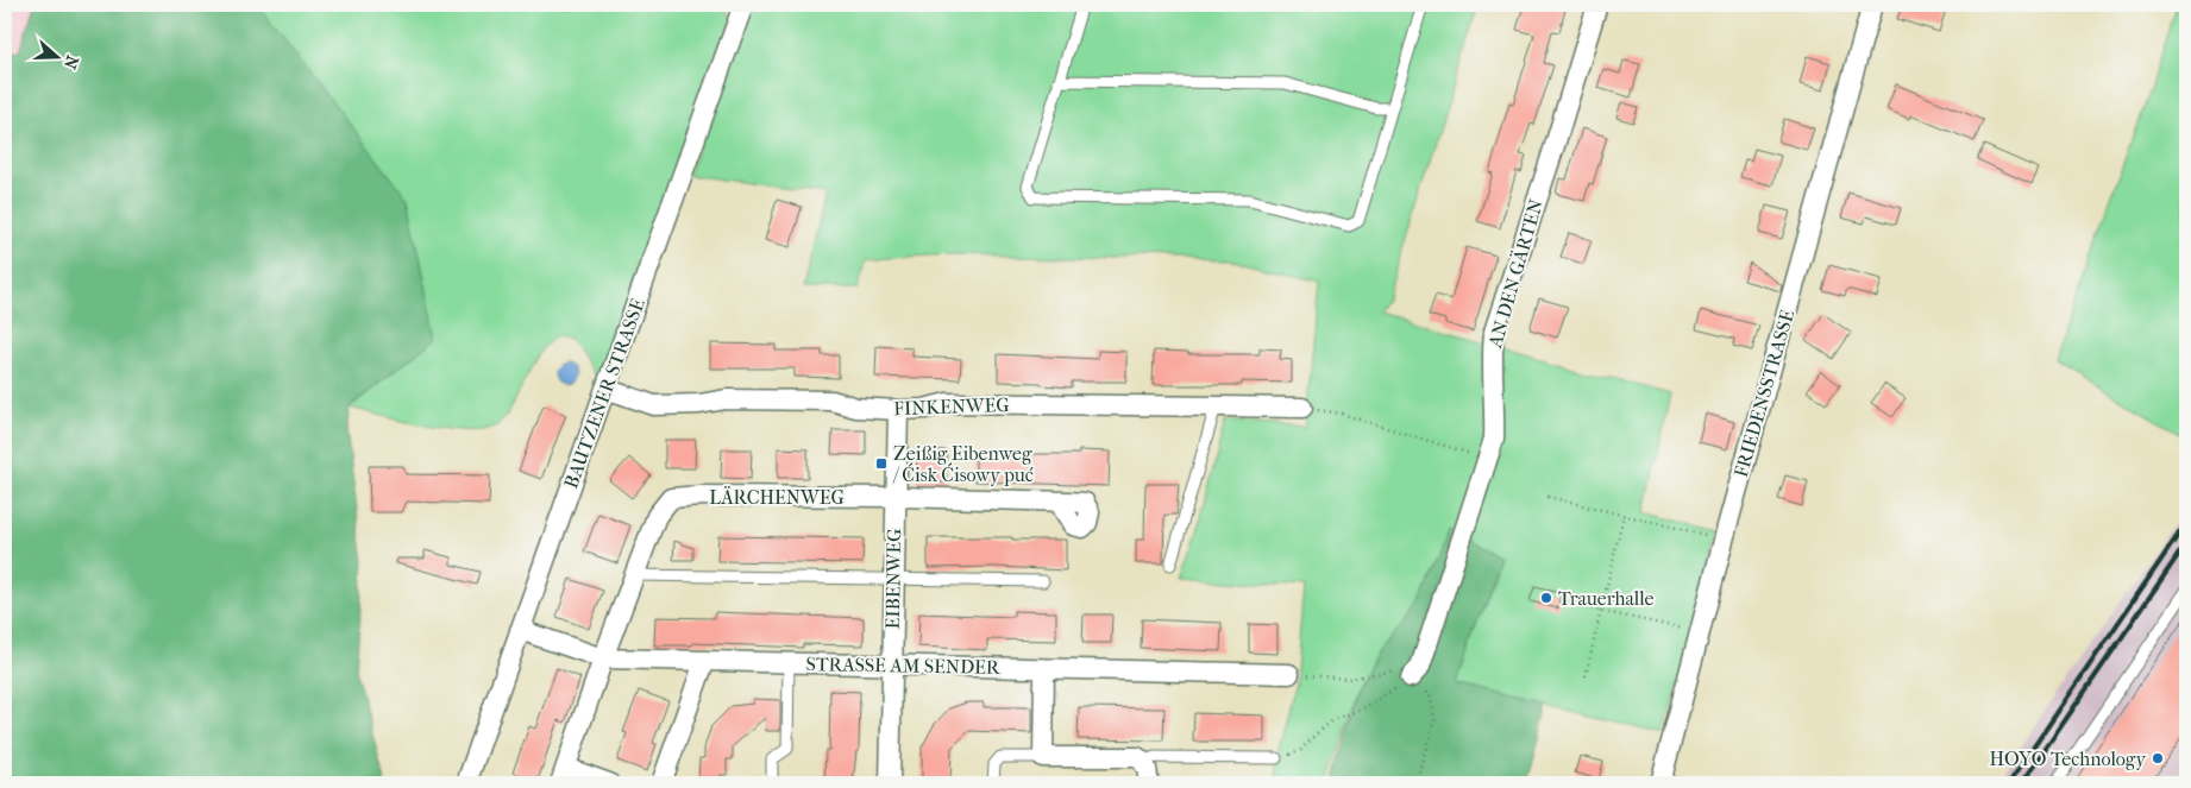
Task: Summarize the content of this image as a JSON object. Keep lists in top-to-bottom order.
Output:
{
  "streets": {
    "street": [
      "AN DEN GÄRTEN",
      "BAUTZENER STRASSE",
      "FRIEDENSSTRASSE",
      "FINKENWEG",
      "LÄRCHENWEG",
      "EIBENWEG",
      "STRASSE AM SENDER"
    ]
  },
  "crossings": [
    ["BAUTZENER STRASSE", "FINKENWEG"],
    ["BAUTZENER STRASSE", "STRASSE AM SENDER"],
    ["FINKENWEG", "EIBENWEG"],
    ["LÄRCHENWEG", "EIBENWEG"],
    ["LÄRCHENWEG", "STRASSE AM SENDER"],
    ["EIBENWEG", "STRASSE AM SENDER"]
  ],
  "places": {
    "transit": ["Zeißig Eibenweg / Ćisk Ćisowy puć"],
    "other": ["Trauerhalle", "HOYO Technology"]
  },
  "north": "right"
}
